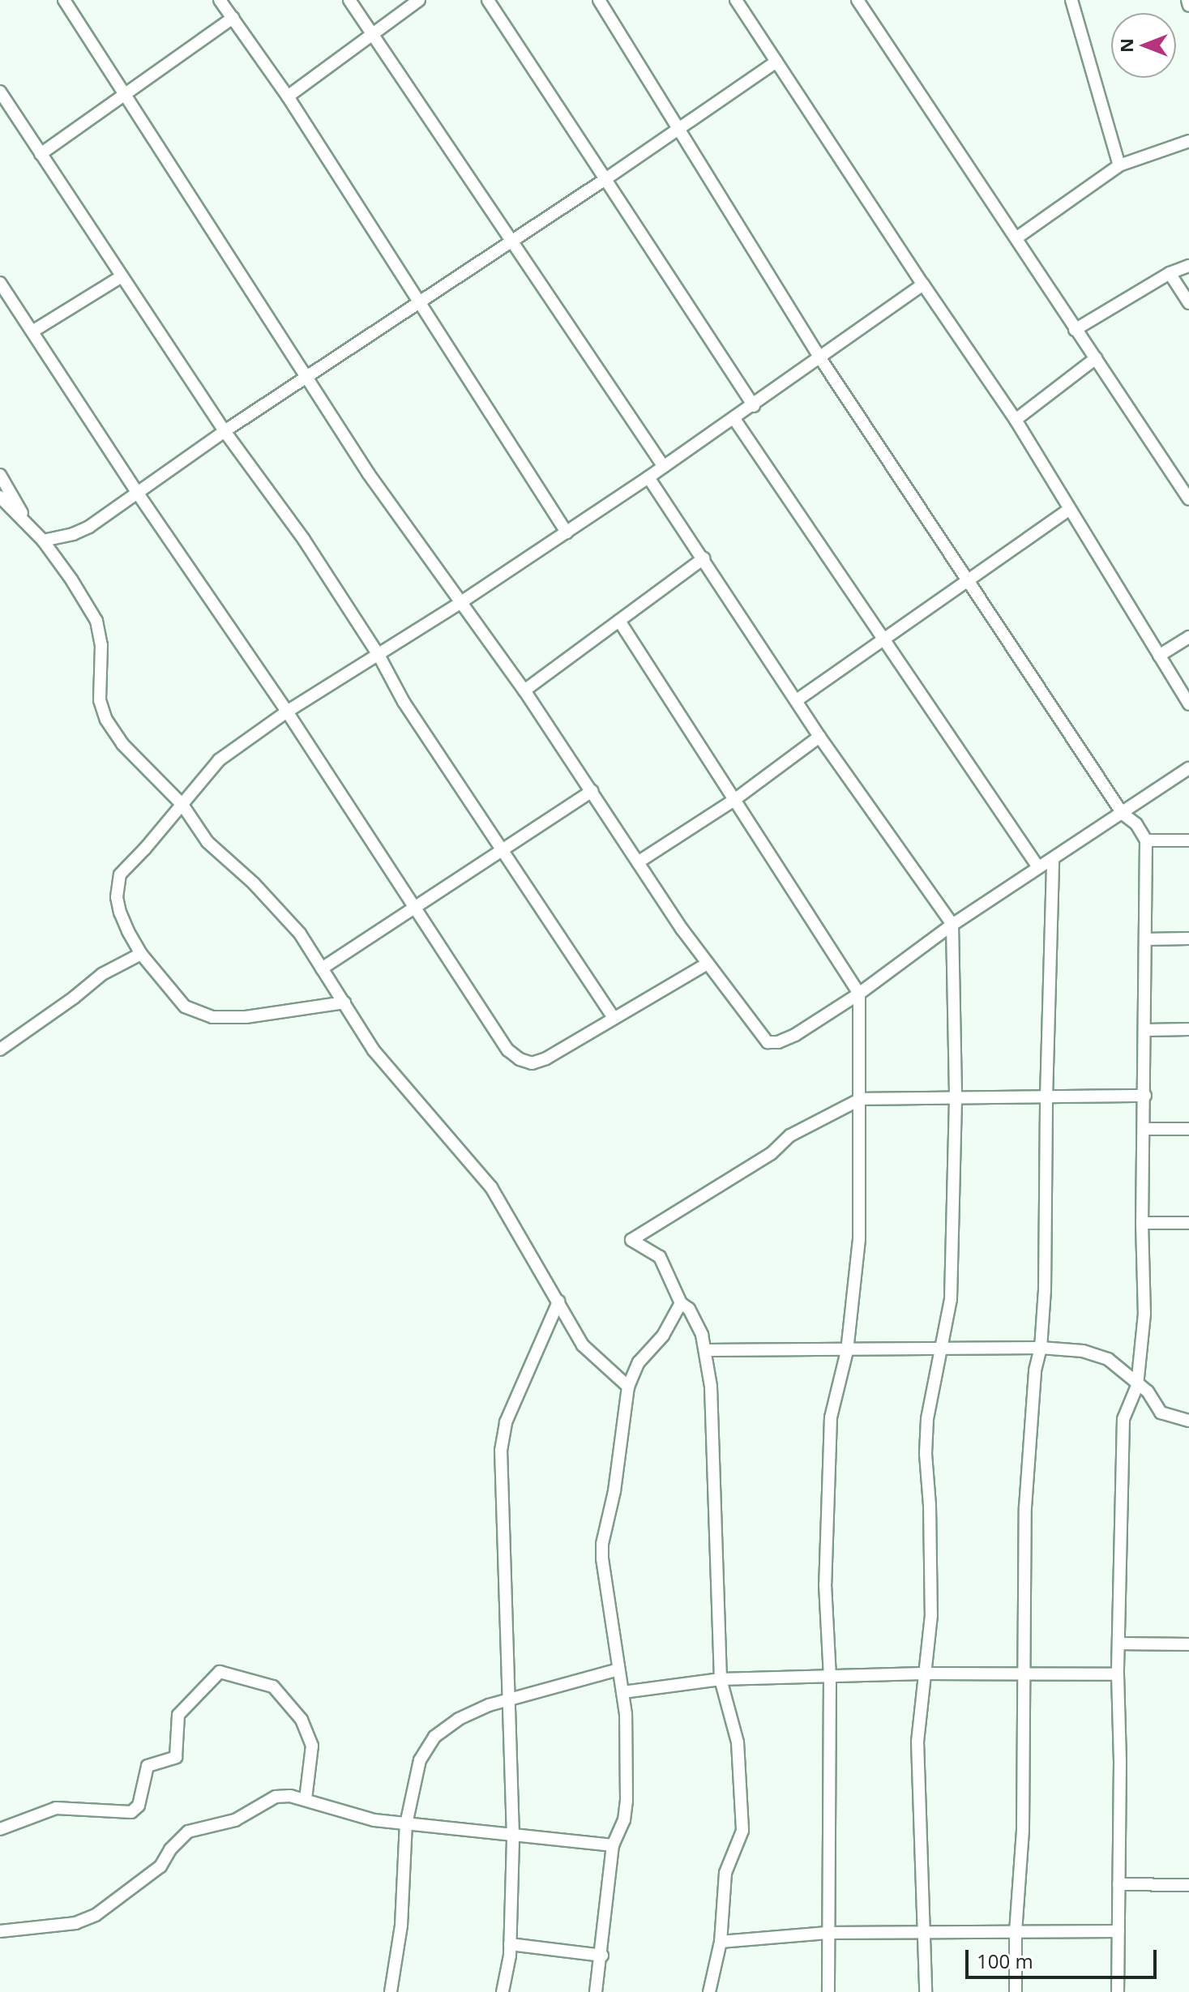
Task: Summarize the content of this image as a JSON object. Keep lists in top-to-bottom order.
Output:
{
  "scale_bar": "100 m",
  "north": "left"
}
